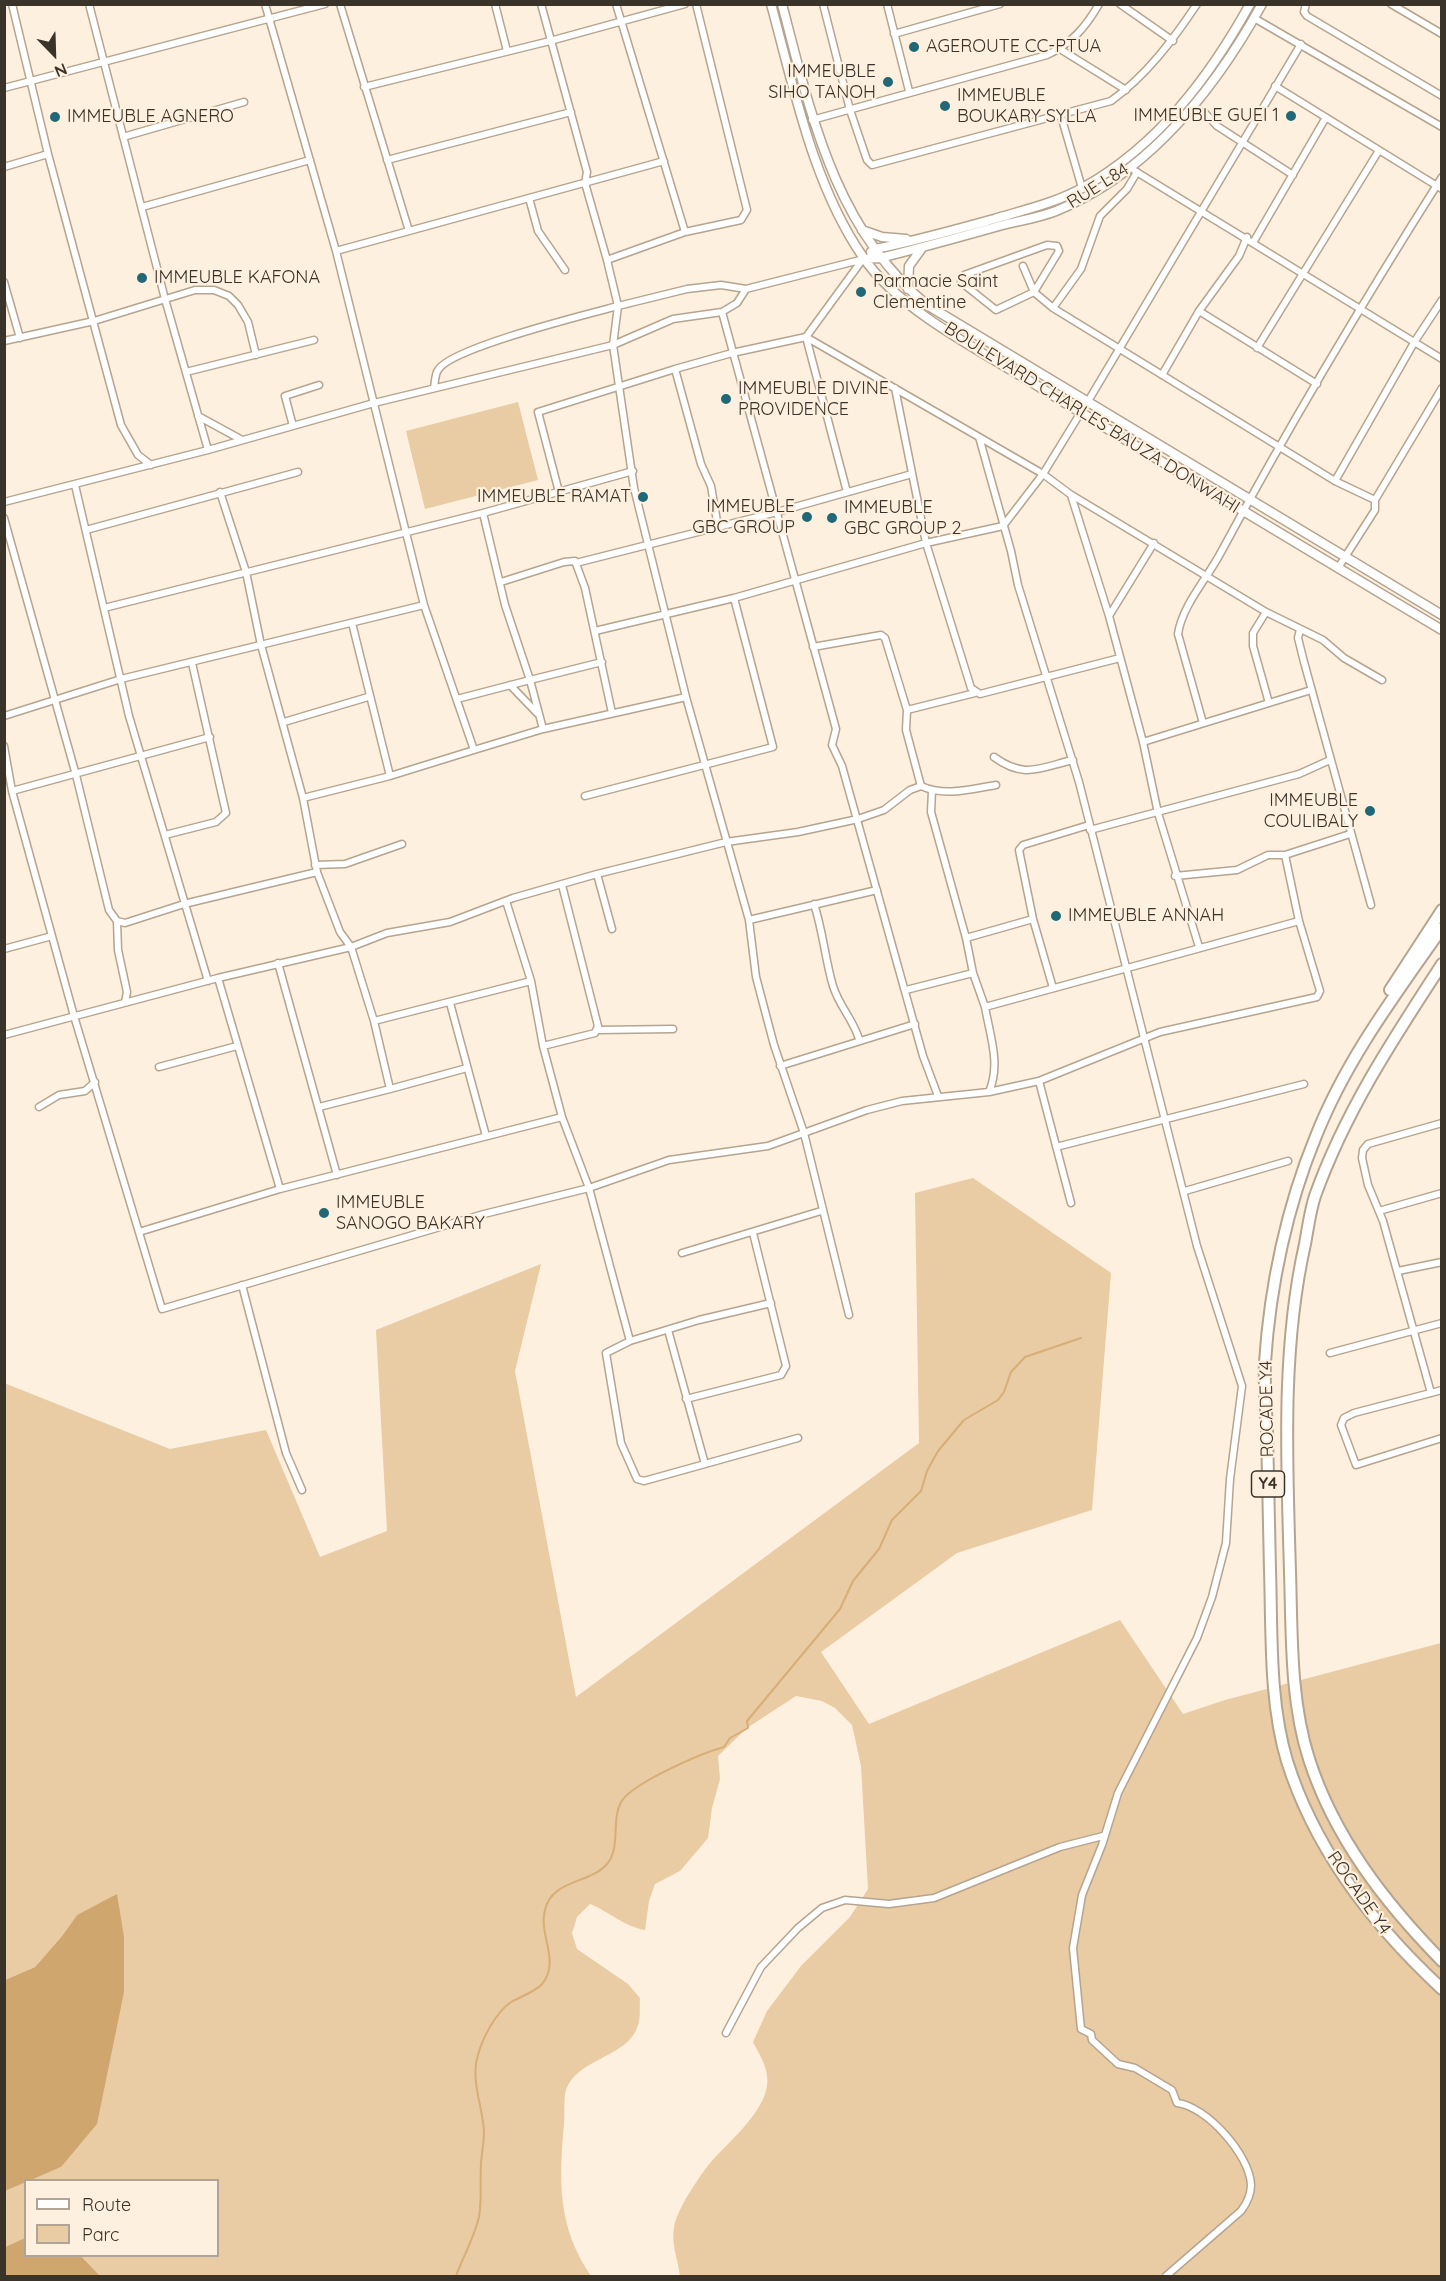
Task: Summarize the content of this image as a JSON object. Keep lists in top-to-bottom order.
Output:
{
  "streets": {
    "highway": ["ROCADE Y4", "Y4"],
    "main road": ["RUE L84", "BOULEVARD CHARLES BAUZA DONWAHI"]
  },
  "crossings": [
    ["RUE L84", "BOULEVARD CHARLES BAUZA DONWAHI"]
  ],
  "places": [
    "AGEROUTE CC-PTUA",
    "IMMEUBLE SIHO TANOH",
    "IMMEUBLE BOUKARY SYLLA",
    "IMMEUBLE GUEI 1",
    "IMMEUBLE AGNERO",
    "IMMEUBLE KAFONA",
    "Parmacie Saint Clementine",
    "IMMEUBLE DIVINE PROVIDENCE",
    "IMMEUBLE RAMAT",
    "IMMEUBLE GBC GROUP",
    "IMMEUBLE GBC GROUP 2",
    "IMMEUBLE COULIBALY",
    "IMMEUBLE ANNAH",
    "IMMEUBLE SANOGO BAKARY"
  ],
  "legend": ["Route", "Parc"],
  "north": "bottom right"
}
